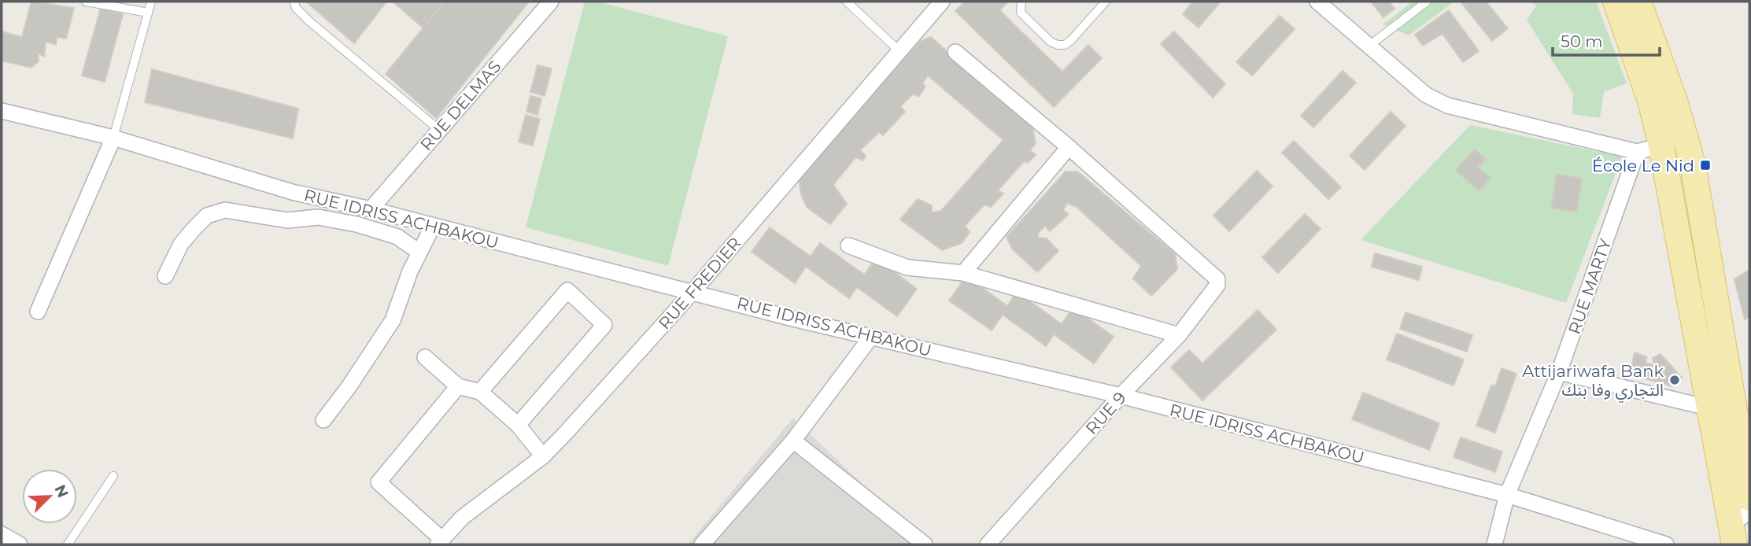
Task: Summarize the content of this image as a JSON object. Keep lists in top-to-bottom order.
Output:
{
  "streets": {
    "street": [
      "RUE DELMAS",
      "RUE IDRISS ACHBAKOU",
      "RUE FREDIER",
      "RUE MARTY",
      "RUE 9"
    ]
  },
  "crossings": [
    ["RUE DELMAS", "RUE IDRISS ACHBAKOU"],
    ["RUE IDRISS ACHBAKOU", "RUE FREDIER"],
    ["RUE IDRISS ACHBAKOU", "RUE MARTY"],
    ["RUE IDRISS ACHBAKOU", "RUE 9"]
  ],
  "places": {
    "transit": ["École Le Nid"],
    "other": ["Attijariwafa Bank التجاري وفا بنك"]
  },
  "scale_bar": "50 m",
  "north": "top right"
}
